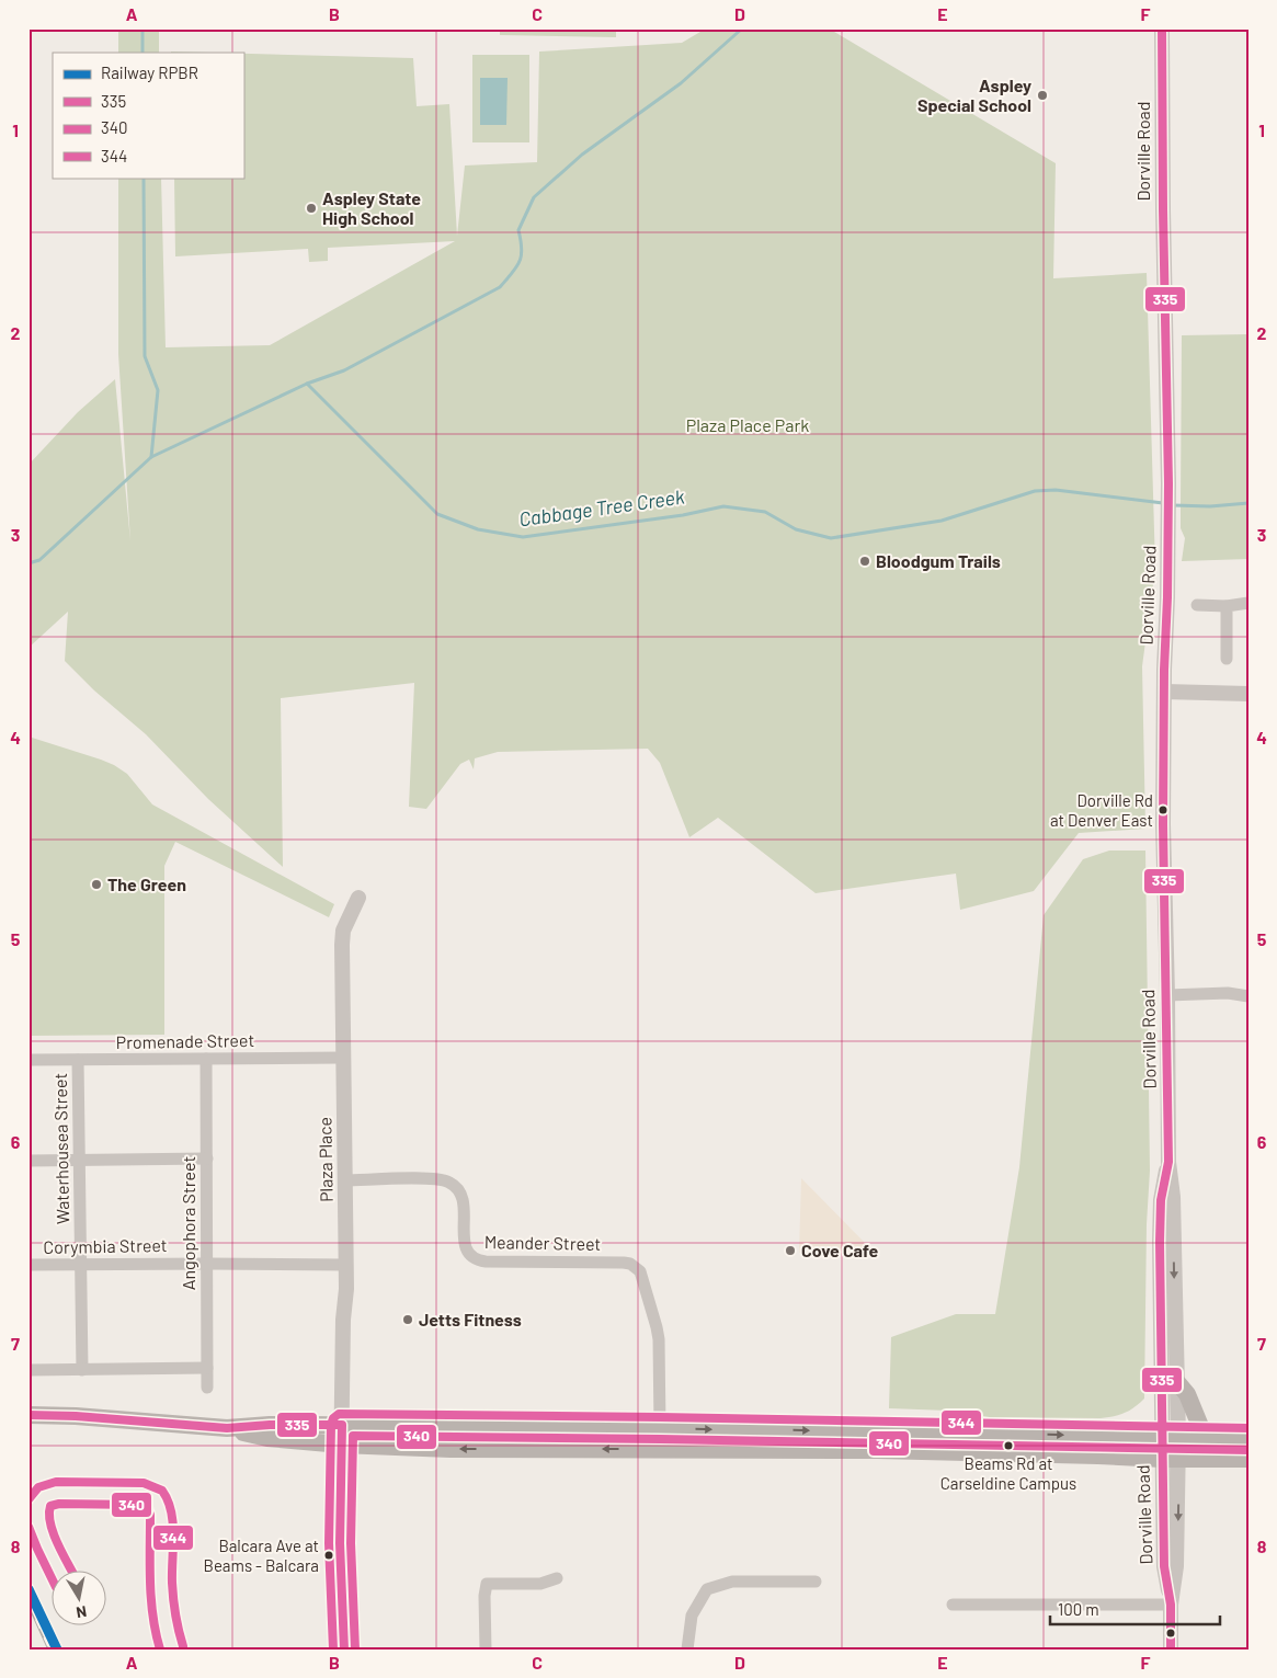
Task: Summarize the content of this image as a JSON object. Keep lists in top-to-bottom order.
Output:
{
  "streets": {
    "street": [
      "Dorville Road",
      "Promenade Street",
      "Waterhousea Street",
      "Plaza Place",
      "Angophora Street",
      "Meander Street",
      "Corymbia Street"
    ]
  },
  "crossings": [
    ["Promenade Street", "Waterhousea Street"],
    ["Promenade Street", "Plaza Place"],
    ["Promenade Street", "Angophora Street"],
    ["Waterhousea Street", "Corymbia Street"],
    ["Plaza Place", "Meander Street"],
    ["Plaza Place", "Corymbia Street"],
    ["Angophora Street", "Corymbia Street"]
  ],
  "water": ["Cabbage Tree Creek"],
  "parks": ["Plaza Place Park"],
  "places": [
    "Aspley Special School",
    "Aspley State High School",
    "Bloodgum Trails",
    "Dorville Rd at Denver East",
    "The Green",
    "Cove Cafe",
    "Jetts Fitness",
    "Beams Rd at Carseldine Campus",
    "Balcara Ave at Beams - Balcara"
  ],
  "lines": [
    "transit line 335",
    "transit line 344",
    "transit line 340",
    "rail line RPBR"
  ],
  "legend": [
    "Railway RPBR",
    "335",
    "340",
    "344"
  ],
  "scale_bar": "100 m",
  "north": "bottom",
  "grid": {
    "columns": [
      "A",
      "B",
      "C",
      "D",
      "E",
      "F"
    ],
    "rows": [
      "1",
      "2",
      "3",
      "4",
      "5",
      "6",
      "7",
      "8"
    ]
  }
}
